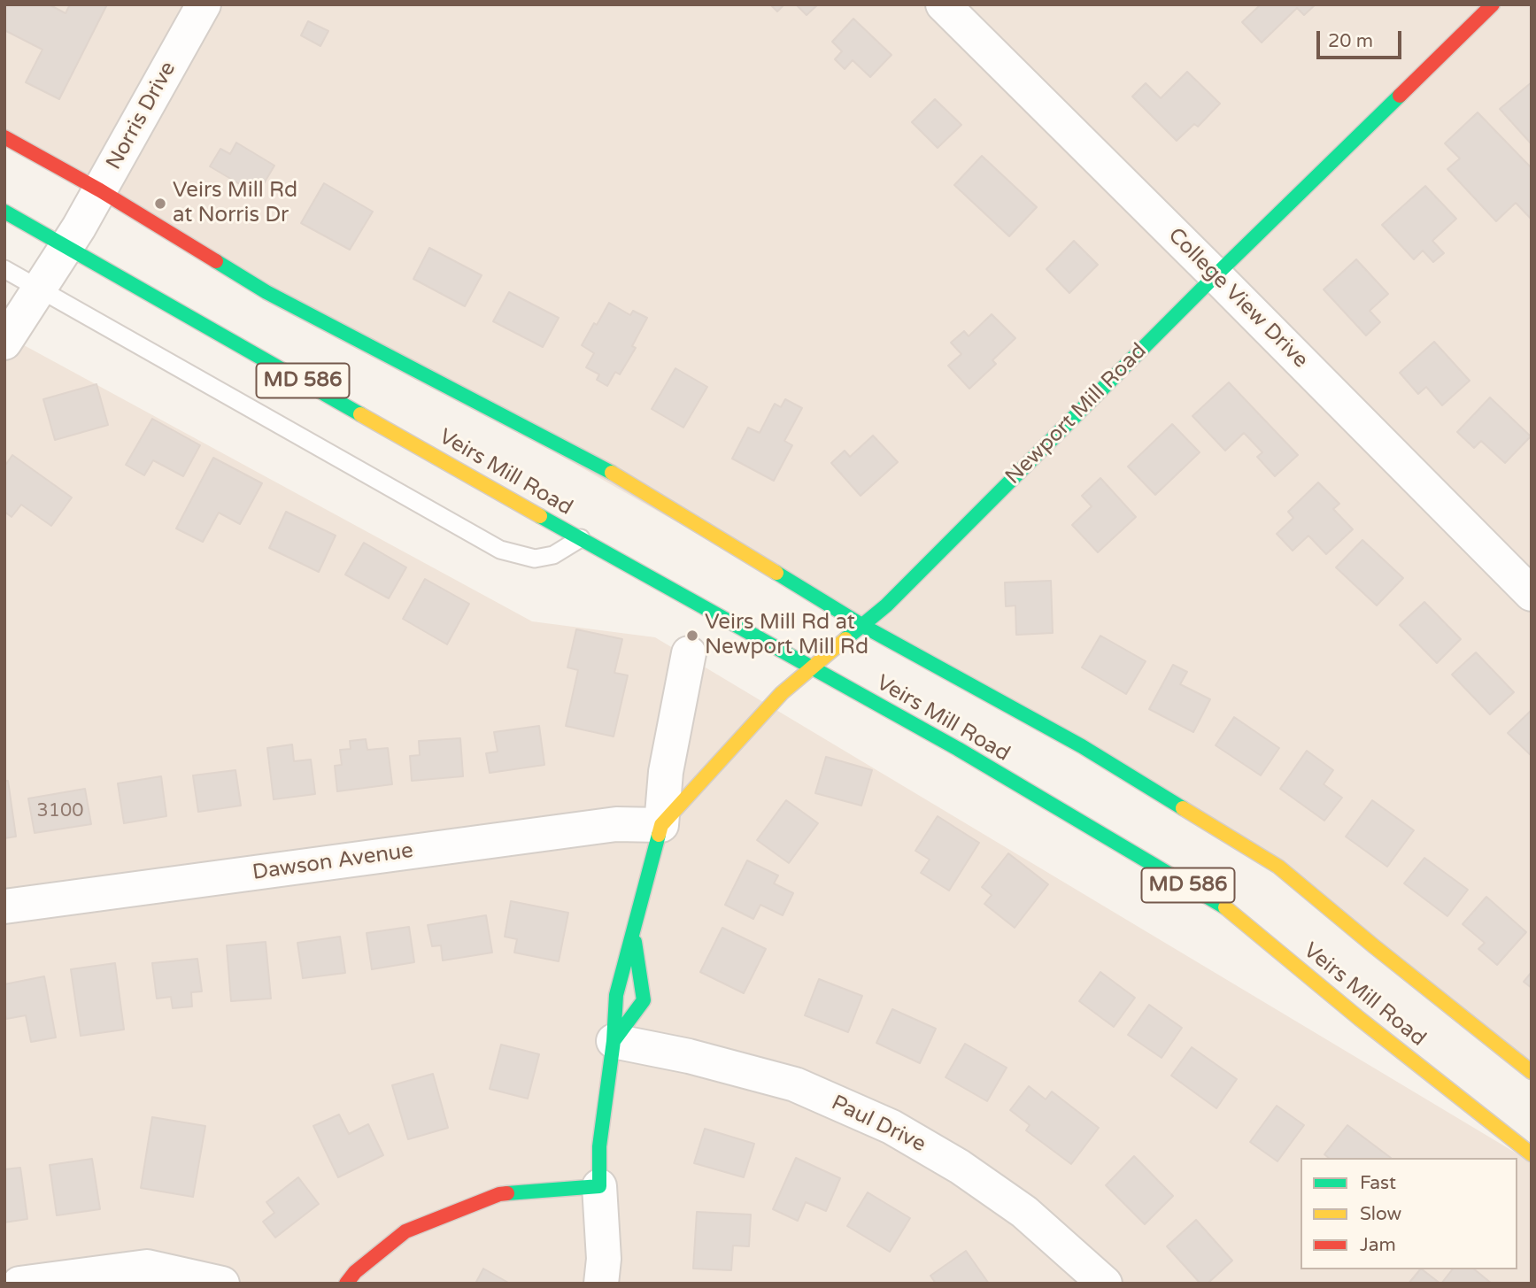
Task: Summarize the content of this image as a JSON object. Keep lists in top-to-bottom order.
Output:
{
  "streets": {
    "main road": ["MD 586", "Newport Mill Road", "Veirs Mill Road"],
    "street": [
      "Norris Drive",
      "College View Drive",
      "Dawson Avenue",
      "Paul Drive"
    ]
  },
  "crossings": [
    ["Norris Drive", "Veirs Mill Road"],
    ["College View Drive", "Newport Mill Road"],
    ["Newport Mill Road", "Veirs Mill Road"],
    ["Newport Mill Road", "Dawson Avenue"],
    ["Newport Mill Road", "Paul Drive"]
  ],
  "places": ["Veirs Mill Rd at Norris Dr", "Veirs Mill Rd at Newport Mill Rd"],
  "house_numbers": ["3100"],
  "legend": ["Fast", "Slow", "Jam"],
  "scale_bar": "20 m"
}
